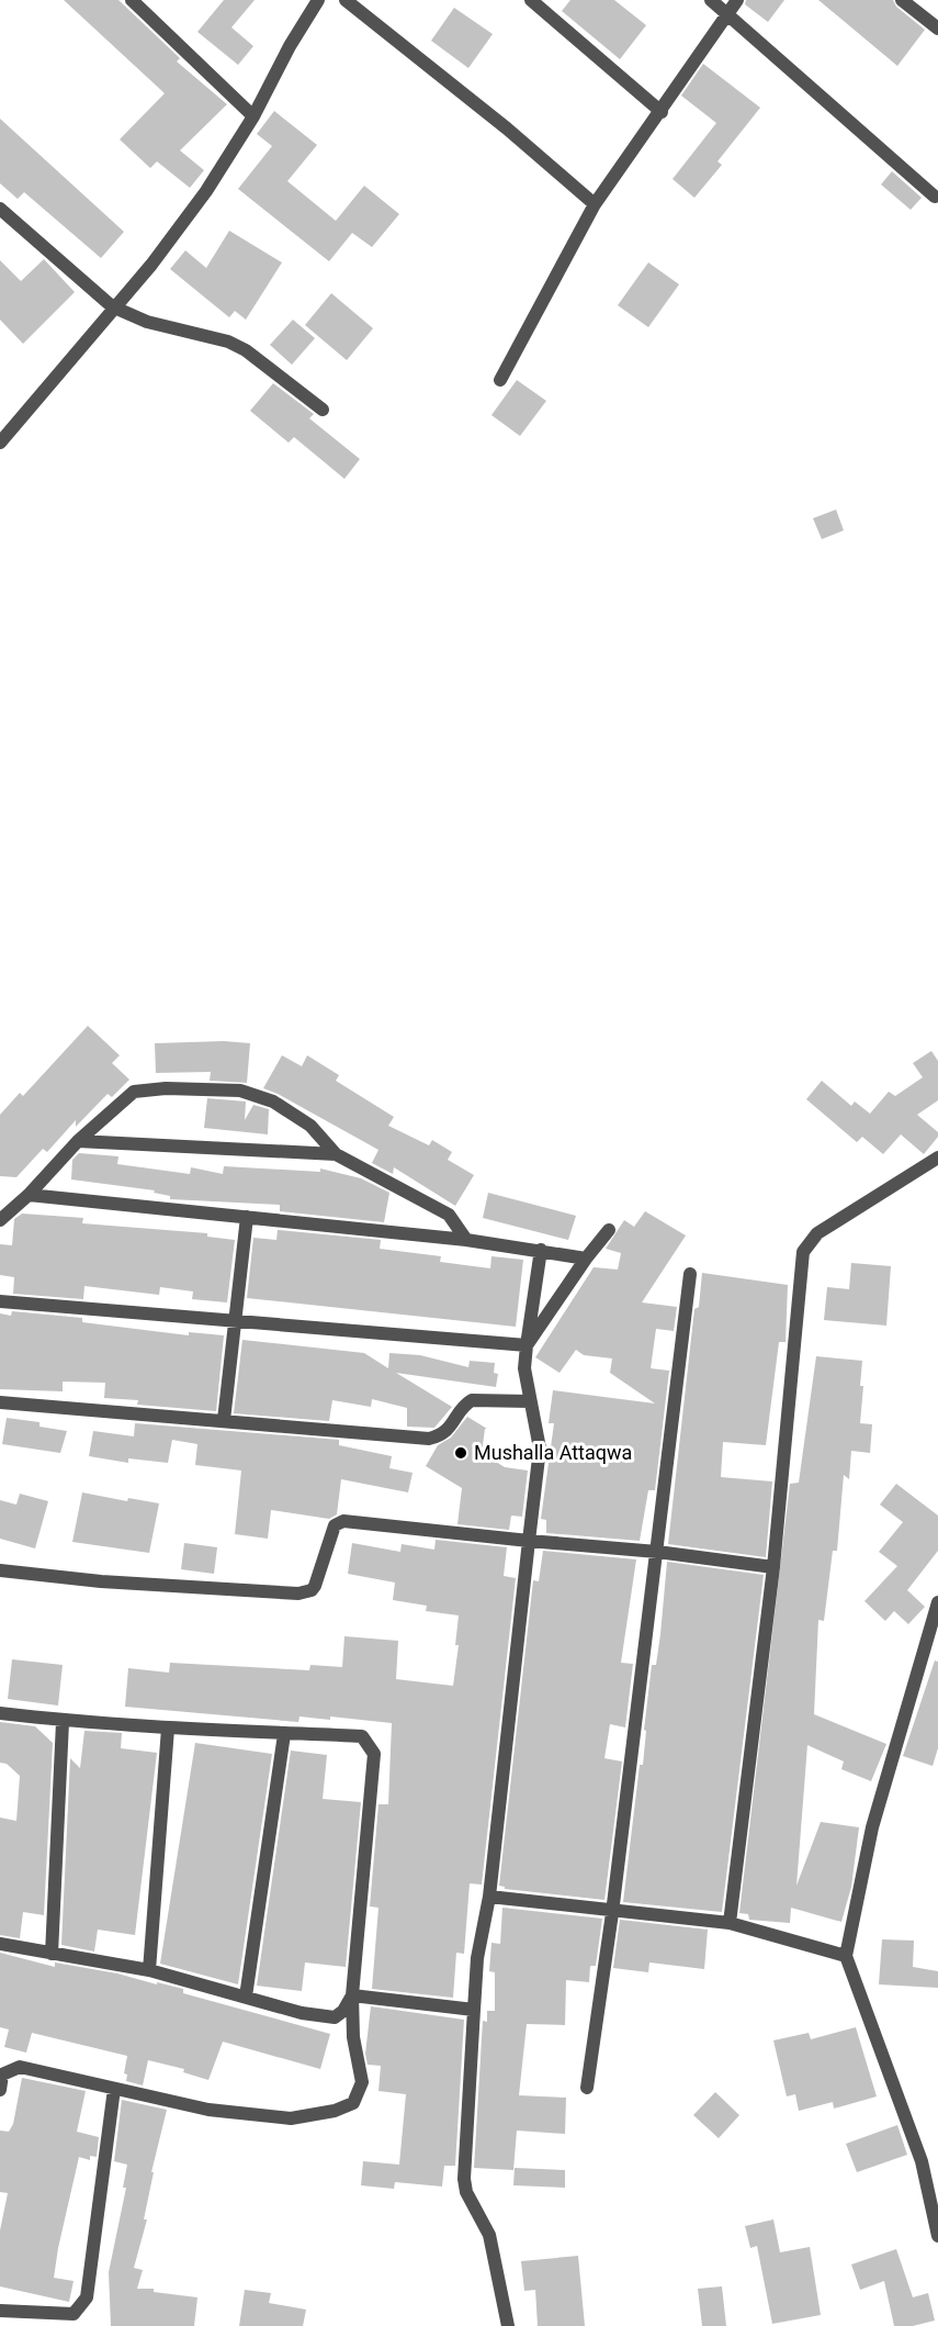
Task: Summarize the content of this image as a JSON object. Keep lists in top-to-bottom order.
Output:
{
  "places": ["Mushalla Attaqwa"]
}
